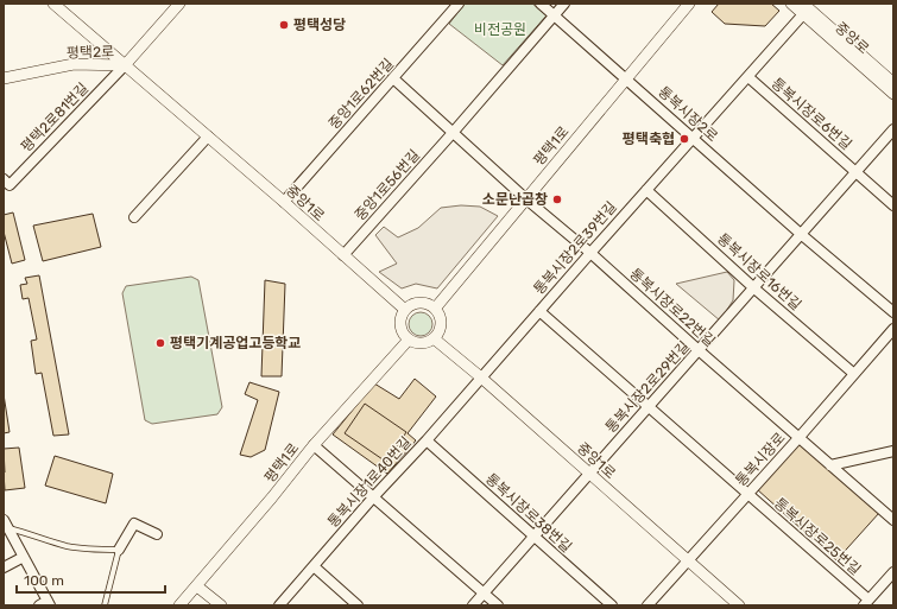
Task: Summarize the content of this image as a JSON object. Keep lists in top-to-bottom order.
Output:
{
  "streets": {
    "street": [
      "중앙로",
      "평택2로",
      "중앙1로62번길",
      "통복시장2로",
      "통복시장로6번길",
      "평택2로81번길",
      "평택1로",
      "중앙1로56번길",
      "중앙1로",
      "통복시장2로39번길",
      "통복시장로16번길",
      "통복시장로22번길",
      "통복시장2로29번길",
      "통복시장로",
      "통복시장1로40번길",
      "통복시장로38번길",
      "통복시장로25번길"
    ]
  },
  "crossings": [
    ["평택2로", "평택2로81번길"],
    ["평택2로", "중앙1로"],
    ["중앙1로62번길", "중앙1로"],
    ["통복시장2로", "평택1로"],
    ["통복시장2로", "중앙1로56번길"],
    ["통복시장2로", "통복시장2로39번길"],
    ["통복시장2로", "통복시장2로29번길"],
    ["평택2로81번길", "중앙1로"],
    ["평택1로", "중앙1로"],
    ["평택1로", "통복시장로22번길"],
    ["중앙1로56번길", "중앙1로"],
    ["중앙1로", "통복시장2로39번길"],
    ["중앙1로", "통복시장2로29번길"],
    ["중앙1로", "통복시장로"],
    ["중앙1로", "통복시장1로40번길"],
    ["통복시장2로39번길", "통복시장로16번길"],
    ["통복시장2로39번길", "통복시장로22번길"],
    ["통복시장2로39번길", "통복시장1로40번길"],
    ["통복시장2로39번길", "통복시장로25번길"],
    ["통복시장로16번길", "통복시장2로29번길"],
    ["통복시장로16번길", "통복시장로"],
    ["통복시장로22번길", "통복시장2로29번길"],
    ["통복시장로22번길", "통복시장로"],
    ["통복시장2로29번길", "통복시장로38번길"],
    ["통복시장2로29번길", "통복시장로25번길"],
    ["통복시장로", "통복시장로25번길"],
    ["통복시장1로40번길", "통복시장로38번길"]
  ],
  "parks": ["비전공원"],
  "places": [
    "평택성당",
    "평택축협",
    "소문난곱창",
    "평택기계공업고등학교"
  ],
  "scale_bar": "100 m"
}
